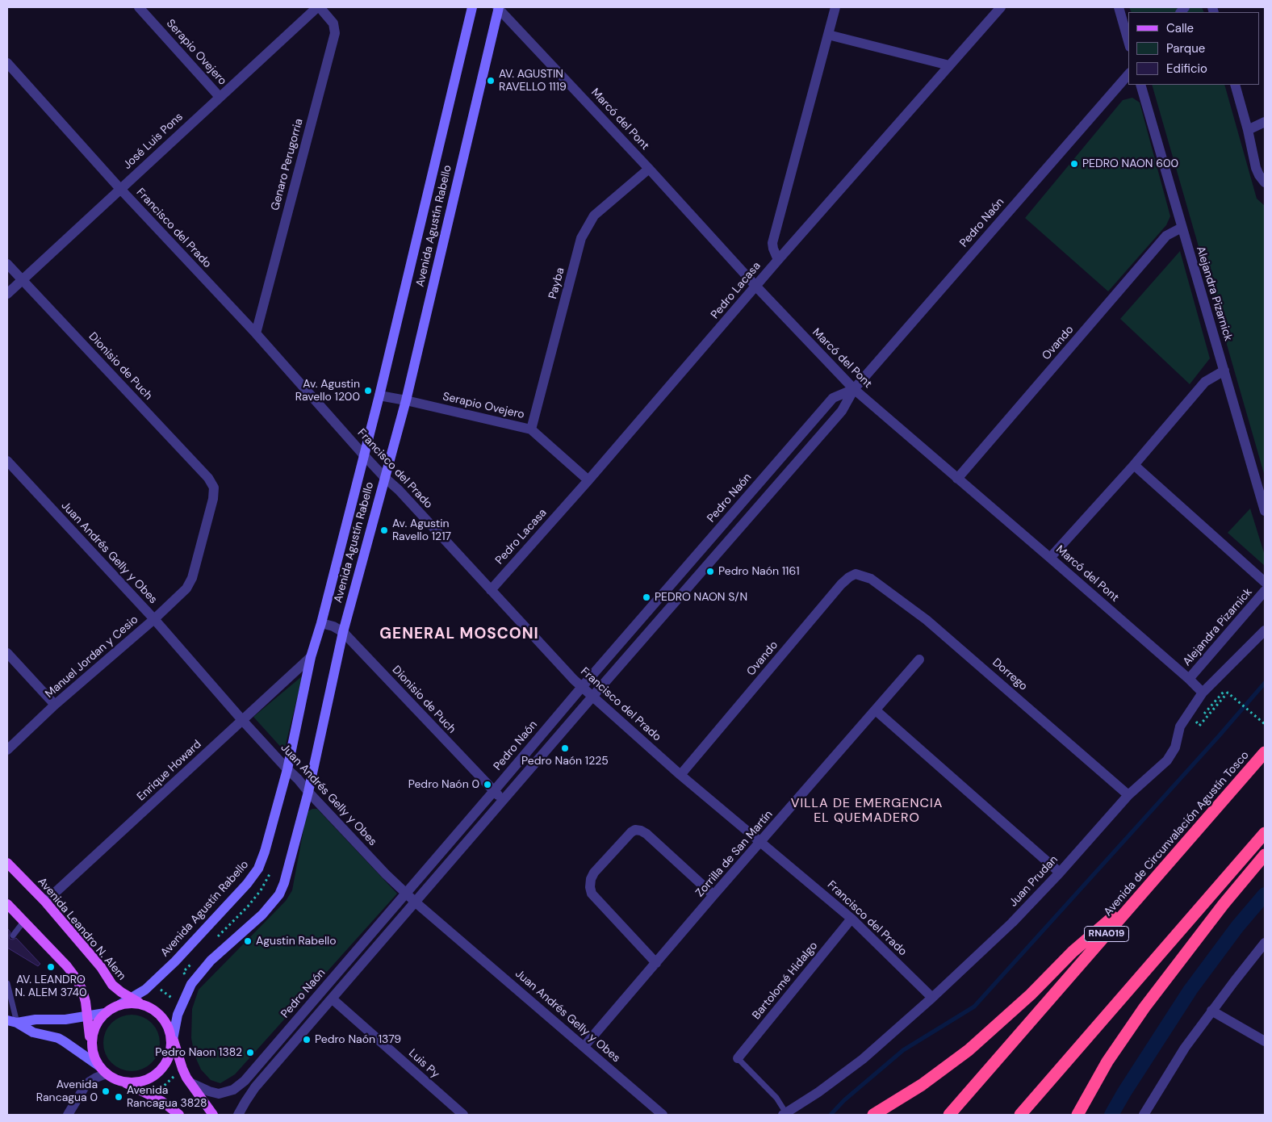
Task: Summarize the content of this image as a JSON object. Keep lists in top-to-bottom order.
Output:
{
  "streets": {
    "highway": ["Avenida de Circunvalación Agustín Tosco", "RNA019"],
    "main road": ["Avenida Agustín Rabello", "Avenida Leandro N. Alem"],
    "street": [
      "Serapio Ovejero",
      "Marcó del Pont",
      "José Luis Pons",
      "Genaro Perugorria",
      "Pedro Naón",
      "Francisco del Prado",
      "Payba",
      "Pedro Lacasa",
      "Alejandra Pizarnick",
      "Ovando",
      "Dionisio de Puch",
      "Juan Andrés Gelly y Obes",
      "Manuel Jordan y Cesio",
      "Dorrego",
      "Enrique Howard",
      "Zorrilla de San Martín",
      "Juan Prudan",
      "Bartolomé Hidalgo",
      "Luis Py"
    ]
  },
  "crossings": [
    ["Serapio Ovejero", "José Luis Pons"],
    ["Serapio Ovejero", "Avenida Agustín Rabello"],
    ["Serapio Ovejero", "Payba"],
    ["Serapio Ovejero", "Pedro Lacasa"],
    ["Marcó del Pont", "Pedro Naón"],
    ["Marcó del Pont", "Avenida Agustín Rabello"],
    ["Marcó del Pont", "Payba"],
    ["Marcó del Pont", "Pedro Lacasa"],
    ["Marcó del Pont", "Alejandra Pizarnick"],
    ["Marcó del Pont", "Ovando"],
    ["Marcó del Pont", "Juan Prudan"],
    ["José Luis Pons", "Genaro Perugorria"],
    ["José Luis Pons", "Francisco del Prado"],
    ["José Luis Pons", "Dionisio de Puch"],
    ["Genaro Perugorria", "Francisco del Prado"],
    ["Pedro Naón", "Francisco del Prado"],
    ["Pedro Naón", "Dionisio de Puch"],
    ["Pedro Naón", "Juan Andrés Gelly y Obes"],
    ["Pedro Naón", "Luis Py"],
    ["Avenida Agustín Rabello", "Francisco del Prado"],
    ["Avenida Agustín Rabello", "Dionisio de Puch"],
    ["Avenida Agustín Rabello", "Juan Andrés Gelly y Obes"],
    ["Avenida Agustín Rabello", "Enrique Howard"],
    ["Avenida Agustín Rabello", "Avenida Leandro N. Alem"],
    ["Francisco del Prado", "Pedro Lacasa"],
    ["Francisco del Prado", "Ovando"],
    ["Francisco del Prado", "Zorrilla de San Martín"],
    ["Francisco del Prado", "Juan Prudan"],
    ["Francisco del Prado", "Bartolomé Hidalgo"],
    ["Alejandra Pizarnick", "Ovando"],
    ["Ovando", "Dorrego"],
    ["Dionisio de Puch", "Manuel Jordan y Cesio"],
    ["Juan Andrés Gelly y Obes", "Manuel Jordan y Cesio"],
    ["Juan Andrés Gelly y Obes", "Enrique Howard"],
    ["Juan Andrés Gelly y Obes", "Zorrilla de San Martín"],
    ["Dorrego", "Juan Prudan"],
    ["Enrique Howard", "Avenida Leandro N. Alem"]
  ],
  "districts": ["GENERAL MOSCONI", "VILLA DE EMERGENCIA EL QUEMADERO"],
  "places": [
    "AV. AGUSTIN RAVELLO 1119",
    "PEDRO NAON 600",
    "Av. Agustin Ravello 1200",
    "Av. Agustin Ravello 1217",
    "Pedro Naón 1161",
    "PEDRO NAON S/N",
    "Pedro Naón 1225",
    "Pedro Naón 0",
    "Agustin Rabello",
    "AV. LEANDRO N. ALEM 3740",
    "Pedro Naón 1379",
    "Pedro Naon 1382",
    "Avenida Rancagua 0",
    "Avenida Rancagua 3828"
  ],
  "legend": ["Calle", "Parque", "Edificio"]
}
